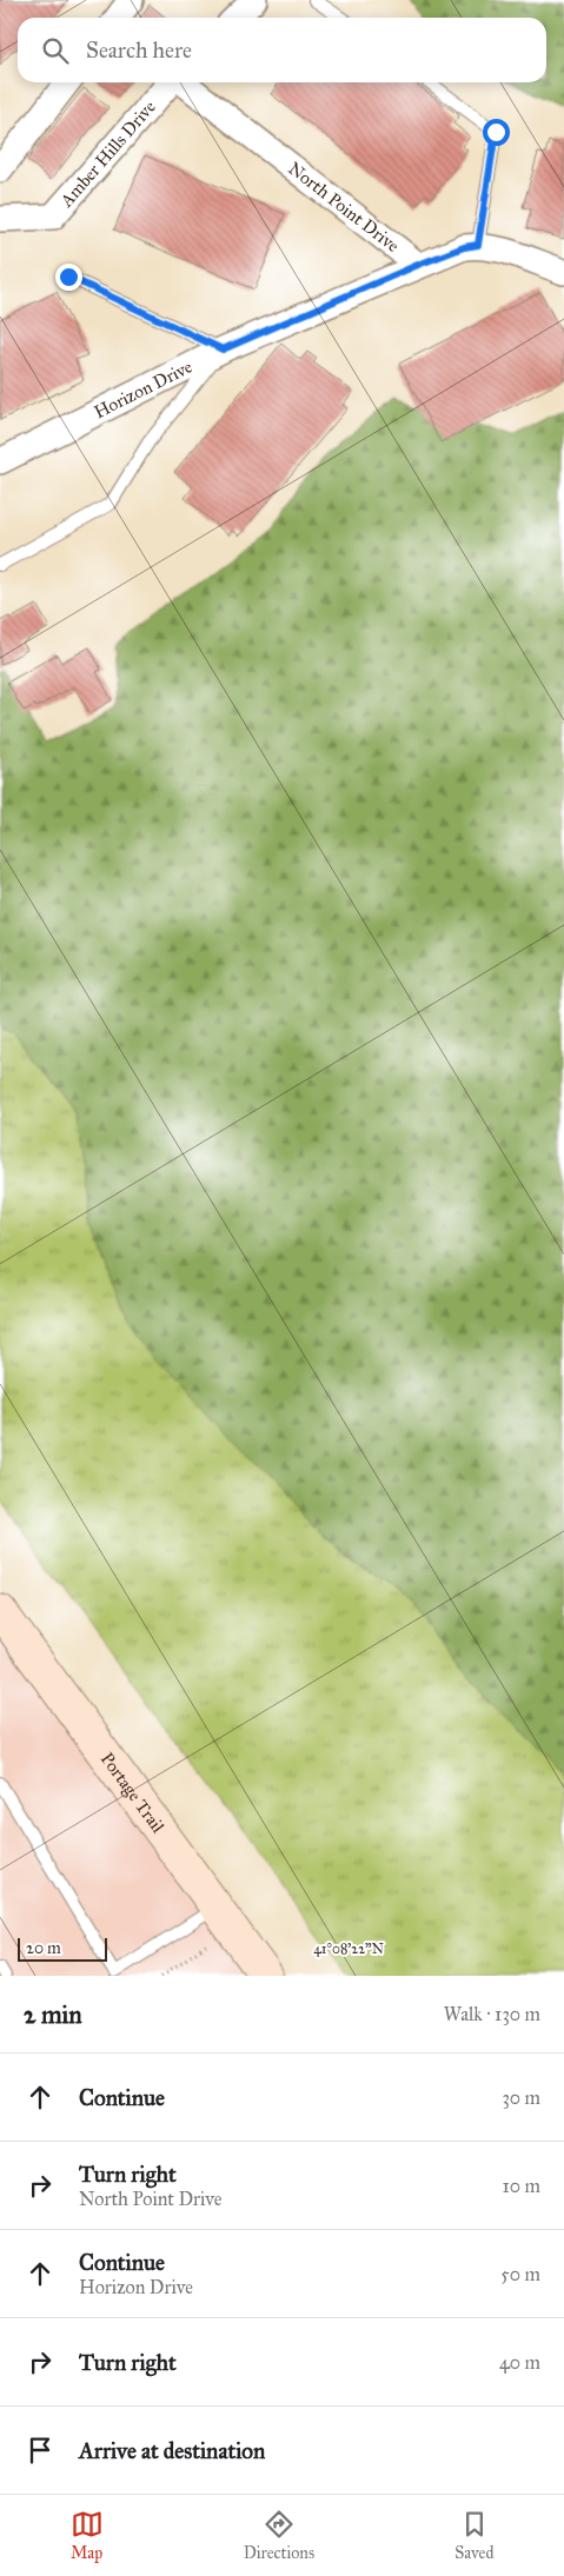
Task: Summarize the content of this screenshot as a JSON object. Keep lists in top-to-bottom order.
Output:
{
  "streets": {
    "main road": ["Portage Trail"],
    "street": ["Amber Hills Drive", "North Point Drive", "Horizon Drive"]
  },
  "crossings": [
    ["North Point Drive", "Horizon Drive"]
  ],
  "scale_bar": "20 m",
  "page": {
    "search": "Search here",
    "scale": "20 m",
    "heading": ["2 min", "Walk · 130 m"],
    "list": [
      ["Continue", "30 m"],
      ["Turn right", "North Point Drive", "10 m"],
      ["Continue", "Horizon Drive", "50 m"],
      ["Turn right", "40 m"],
      "Arrive at destination"
    ],
    "nav": ["Map", "Directions", "Saved"]
  },
  "coordinates": ["41°08'22\"N"]
}
